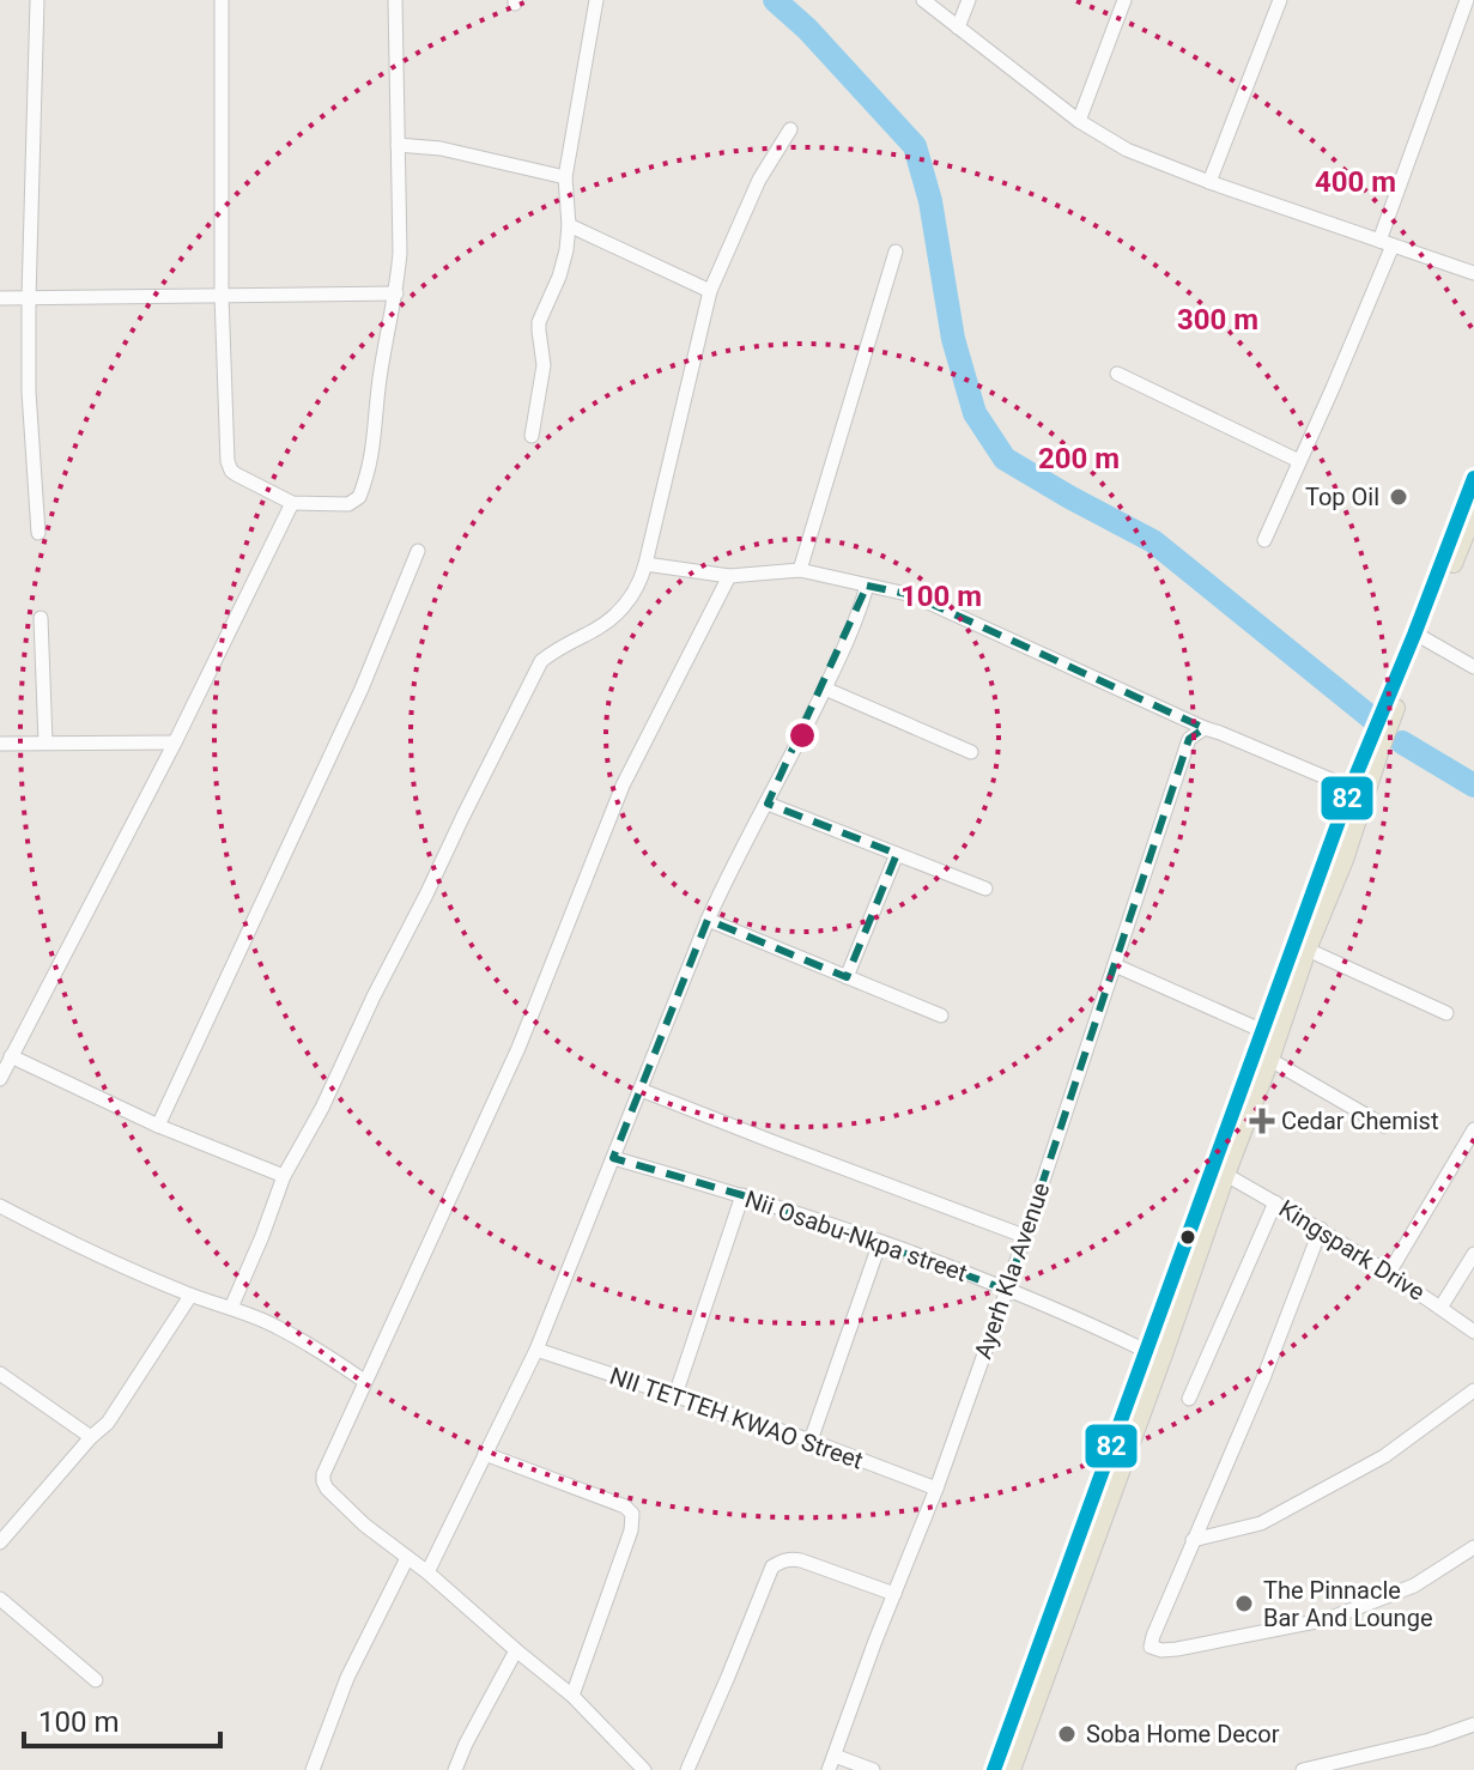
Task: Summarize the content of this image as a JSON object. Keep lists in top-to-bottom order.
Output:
{
  "streets": {
    "street": [
      "Nii Osabu-Nkpa street",
      "Kingspark Drive",
      "Ayerh Kla Avenue",
      "NII TETTEH KWAO Street"
    ]
  },
  "crossings": [
    ["Nii Osabu-Nkpa street", "Ayerh Kla Avenue"],
    ["Ayerh Kla Avenue", "NII TETTEH KWAO Street"]
  ],
  "places": {
    "other": ["Top Oil", "The Pinnacle Bar And Lounge", "Soba Home Decor"],
    "health": ["Cedar Chemist"]
  },
  "lines": ["transit line 82"],
  "scale_bar": "100 m",
  "rings": [
    "400 m",
    "300 m",
    "200 m",
    "100 m"
  ]
}
